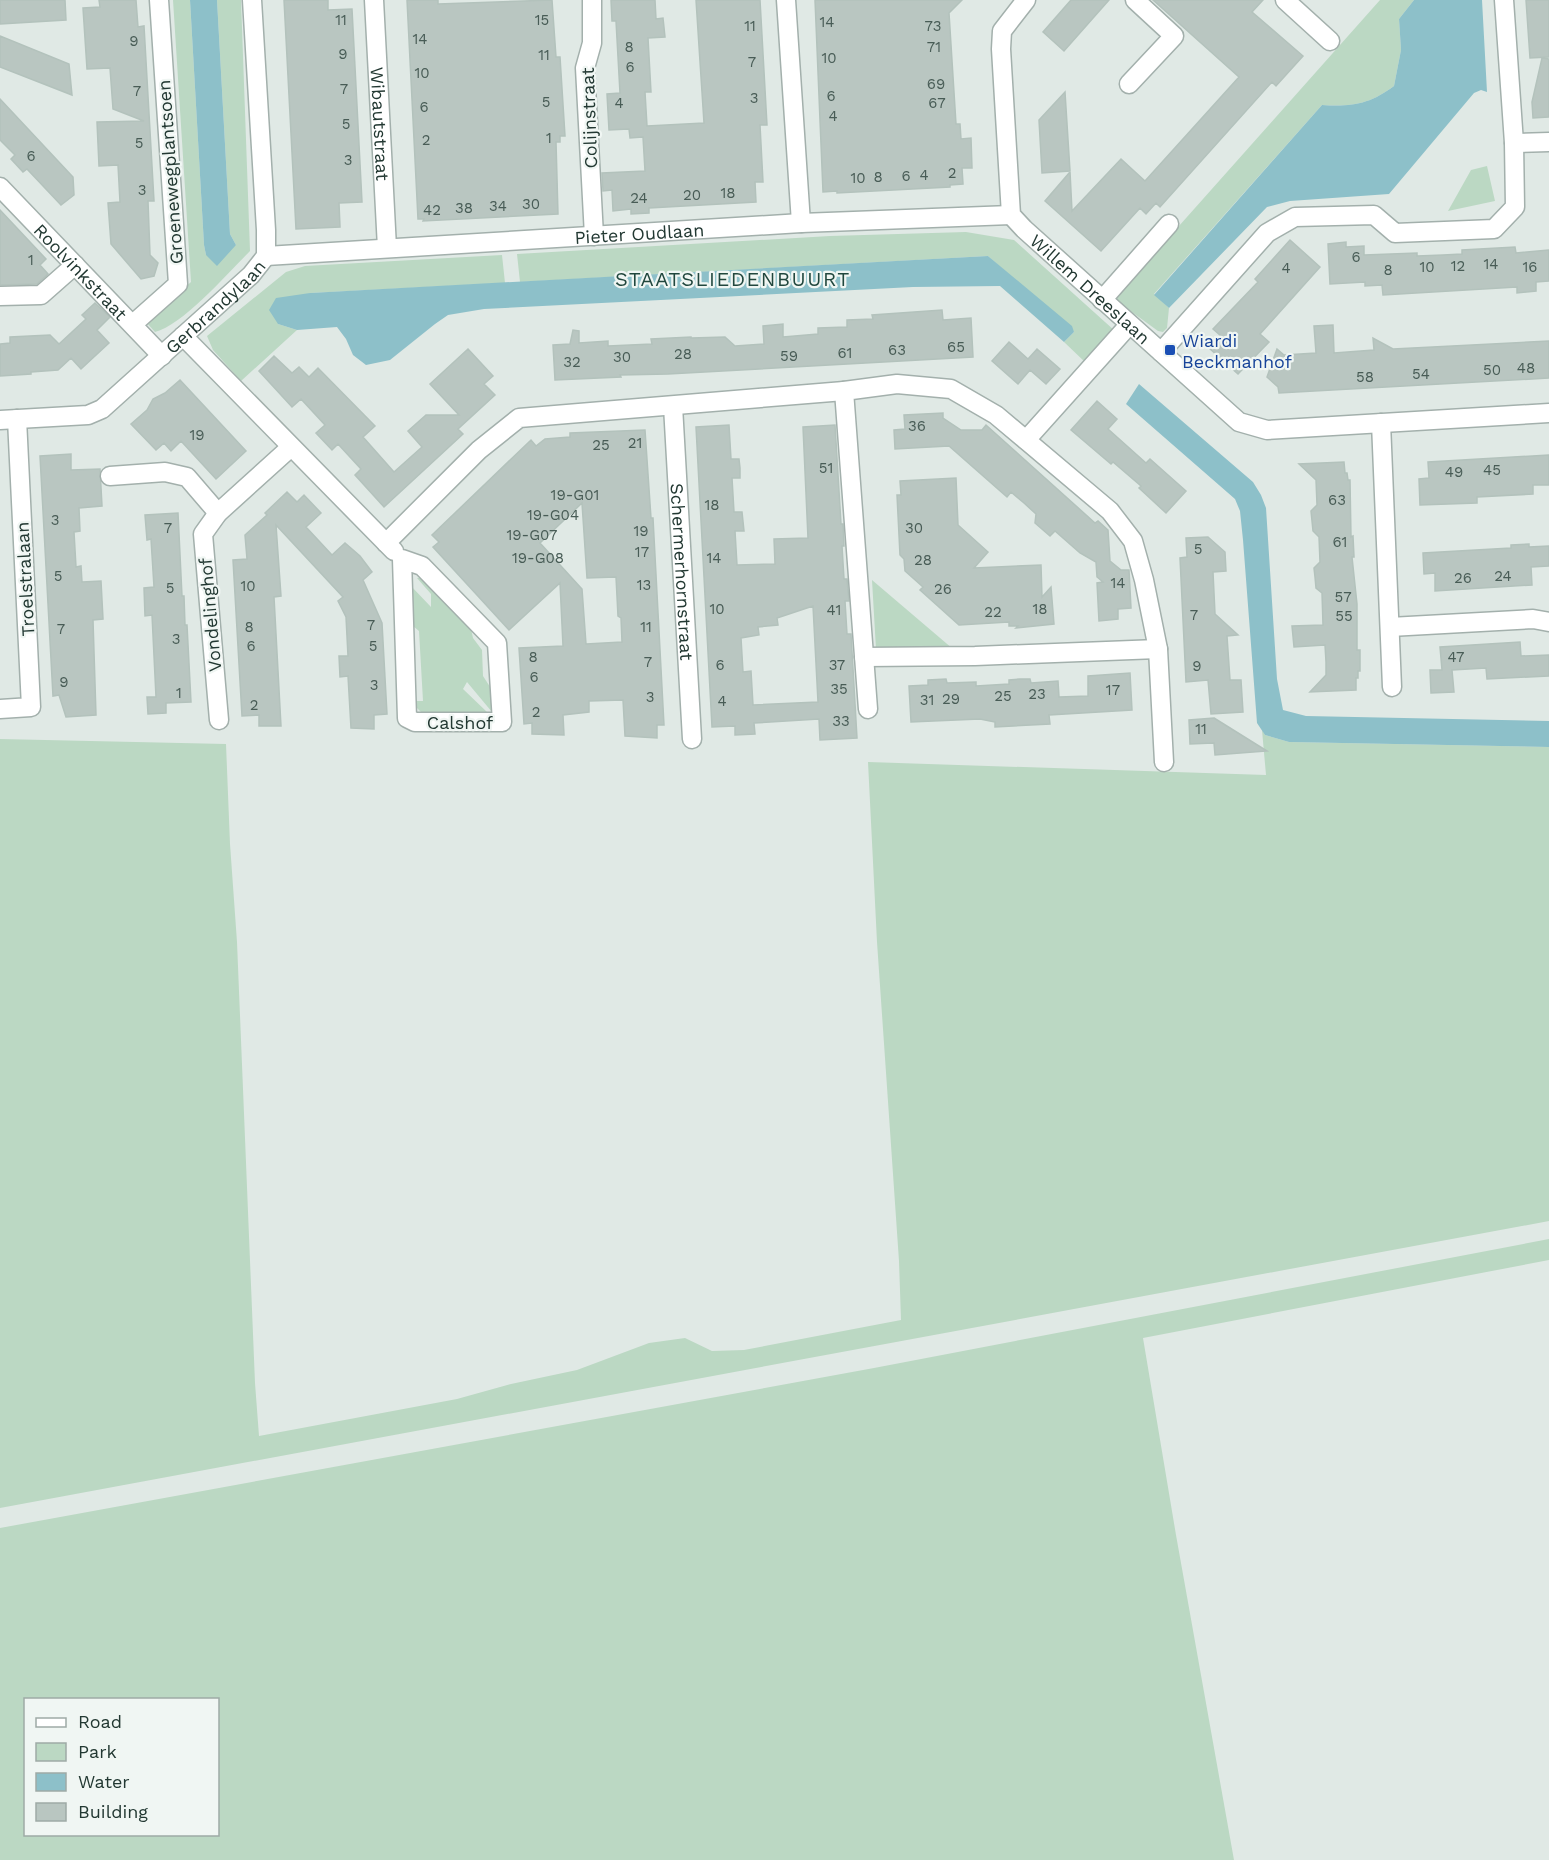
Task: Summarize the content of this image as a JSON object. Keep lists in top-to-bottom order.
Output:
{
  "streets": {
    "street": [
      "Colijnstraat",
      "Wibautstraat",
      "Groenewegplantsoen",
      "Pieter Oudlaan",
      "Roolvinkstraat",
      "Willem Dreeslaan",
      "Gerbrandylaan",
      "Schermerhornstraat",
      "Troelstralaan",
      "Vondelinghof",
      "Calshof"
    ]
  },
  "crossings": [
    ["Colijnstraat", "Pieter Oudlaan"],
    ["Wibautstraat", "Pieter Oudlaan"],
    ["Groenewegplantsoen", "Roolvinkstraat"],
    ["Pieter Oudlaan", "Willem Dreeslaan"],
    ["Pieter Oudlaan", "Gerbrandylaan"],
    ["Roolvinkstraat", "Gerbrandylaan"],
    ["Gerbrandylaan", "Troelstralaan"],
    ["Gerbrandylaan", "Calshof"],
    ["Vondelinghof", "Calshof"]
  ],
  "districts": ["STAATSLIEDENBUURT"],
  "places": {
    "transit": ["Wiardi Beckmanhof"]
  },
  "house_numbers": [
    "11",
    "15",
    "14",
    "11",
    "73",
    "14",
    "9",
    "8",
    "71",
    "9",
    "11",
    "10",
    "7",
    "6",
    "10",
    "69",
    "7",
    "7",
    "6",
    "3",
    "5",
    "4",
    "67",
    "6",
    "4",
    "5",
    "1",
    "2",
    "5",
    "6",
    "3",
    "2",
    "4",
    "6",
    "8",
    "10",
    "3",
    "18",
    "20",
    "24",
    "30",
    "34",
    "38",
    "42",
    "6",
    "1",
    "14",
    "12",
    "10",
    "16",
    "4",
    "8",
    "65",
    "63",
    "61",
    "28",
    "59",
    "30",
    "32",
    "48",
    "50",
    "54",
    "58",
    "36",
    "19",
    "21",
    "25",
    "51",
    "45",
    "49",
    "19-G01",
    "63",
    "18",
    "19-G04",
    "3",
    "7",
    "30",
    "19",
    "19-G07",
    "61",
    "5",
    "17",
    "19-G08",
    "14",
    "28",
    "5",
    "24",
    "26",
    "14",
    "13",
    "10",
    "5",
    "26",
    "57",
    "10",
    "18",
    "41",
    "22",
    "7",
    "55",
    "7",
    "8",
    "11",
    "7",
    "3",
    "6",
    "5",
    "8",
    "47",
    "7",
    "6",
    "37",
    "9",
    "6",
    "9",
    "3",
    "35",
    "17",
    "1",
    "23",
    "25",
    "3",
    "29",
    "31",
    "4",
    "2",
    "2",
    "33",
    "11"
  ],
  "legend": [
    "Road",
    "Park",
    "Water",
    "Building"
  ]
}
